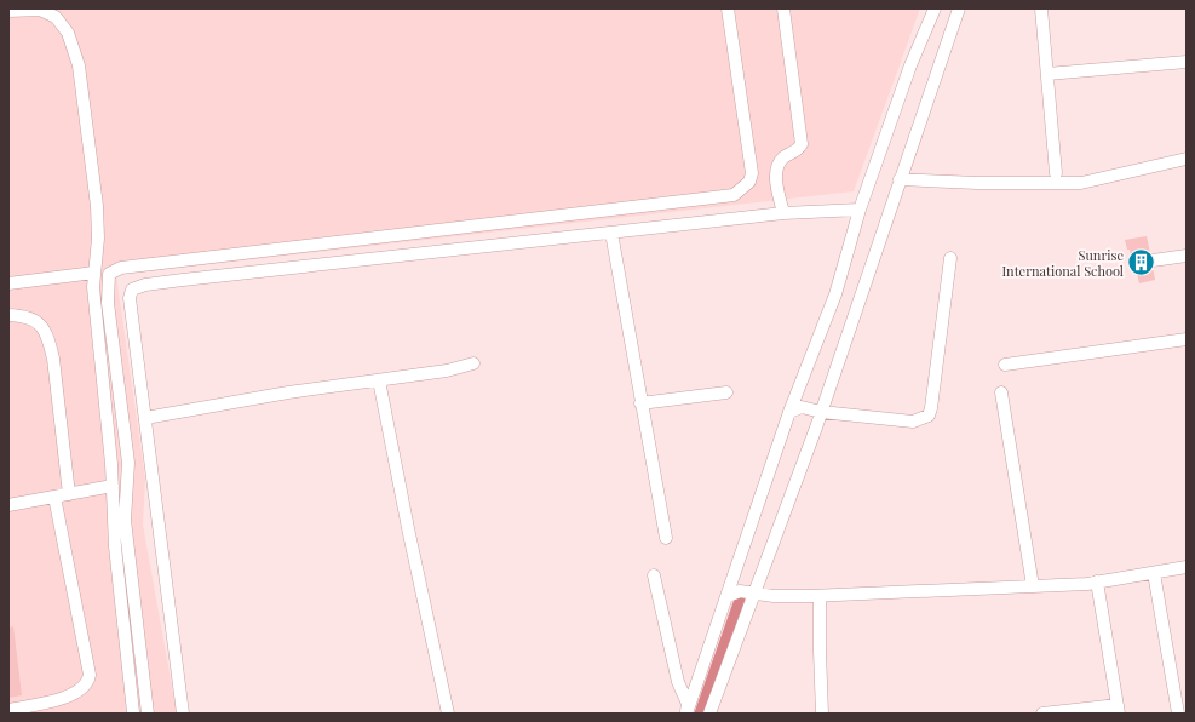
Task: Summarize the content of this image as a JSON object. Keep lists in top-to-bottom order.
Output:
{
  "places": {
    "building": ["Sunrise International School"]
  }
}
